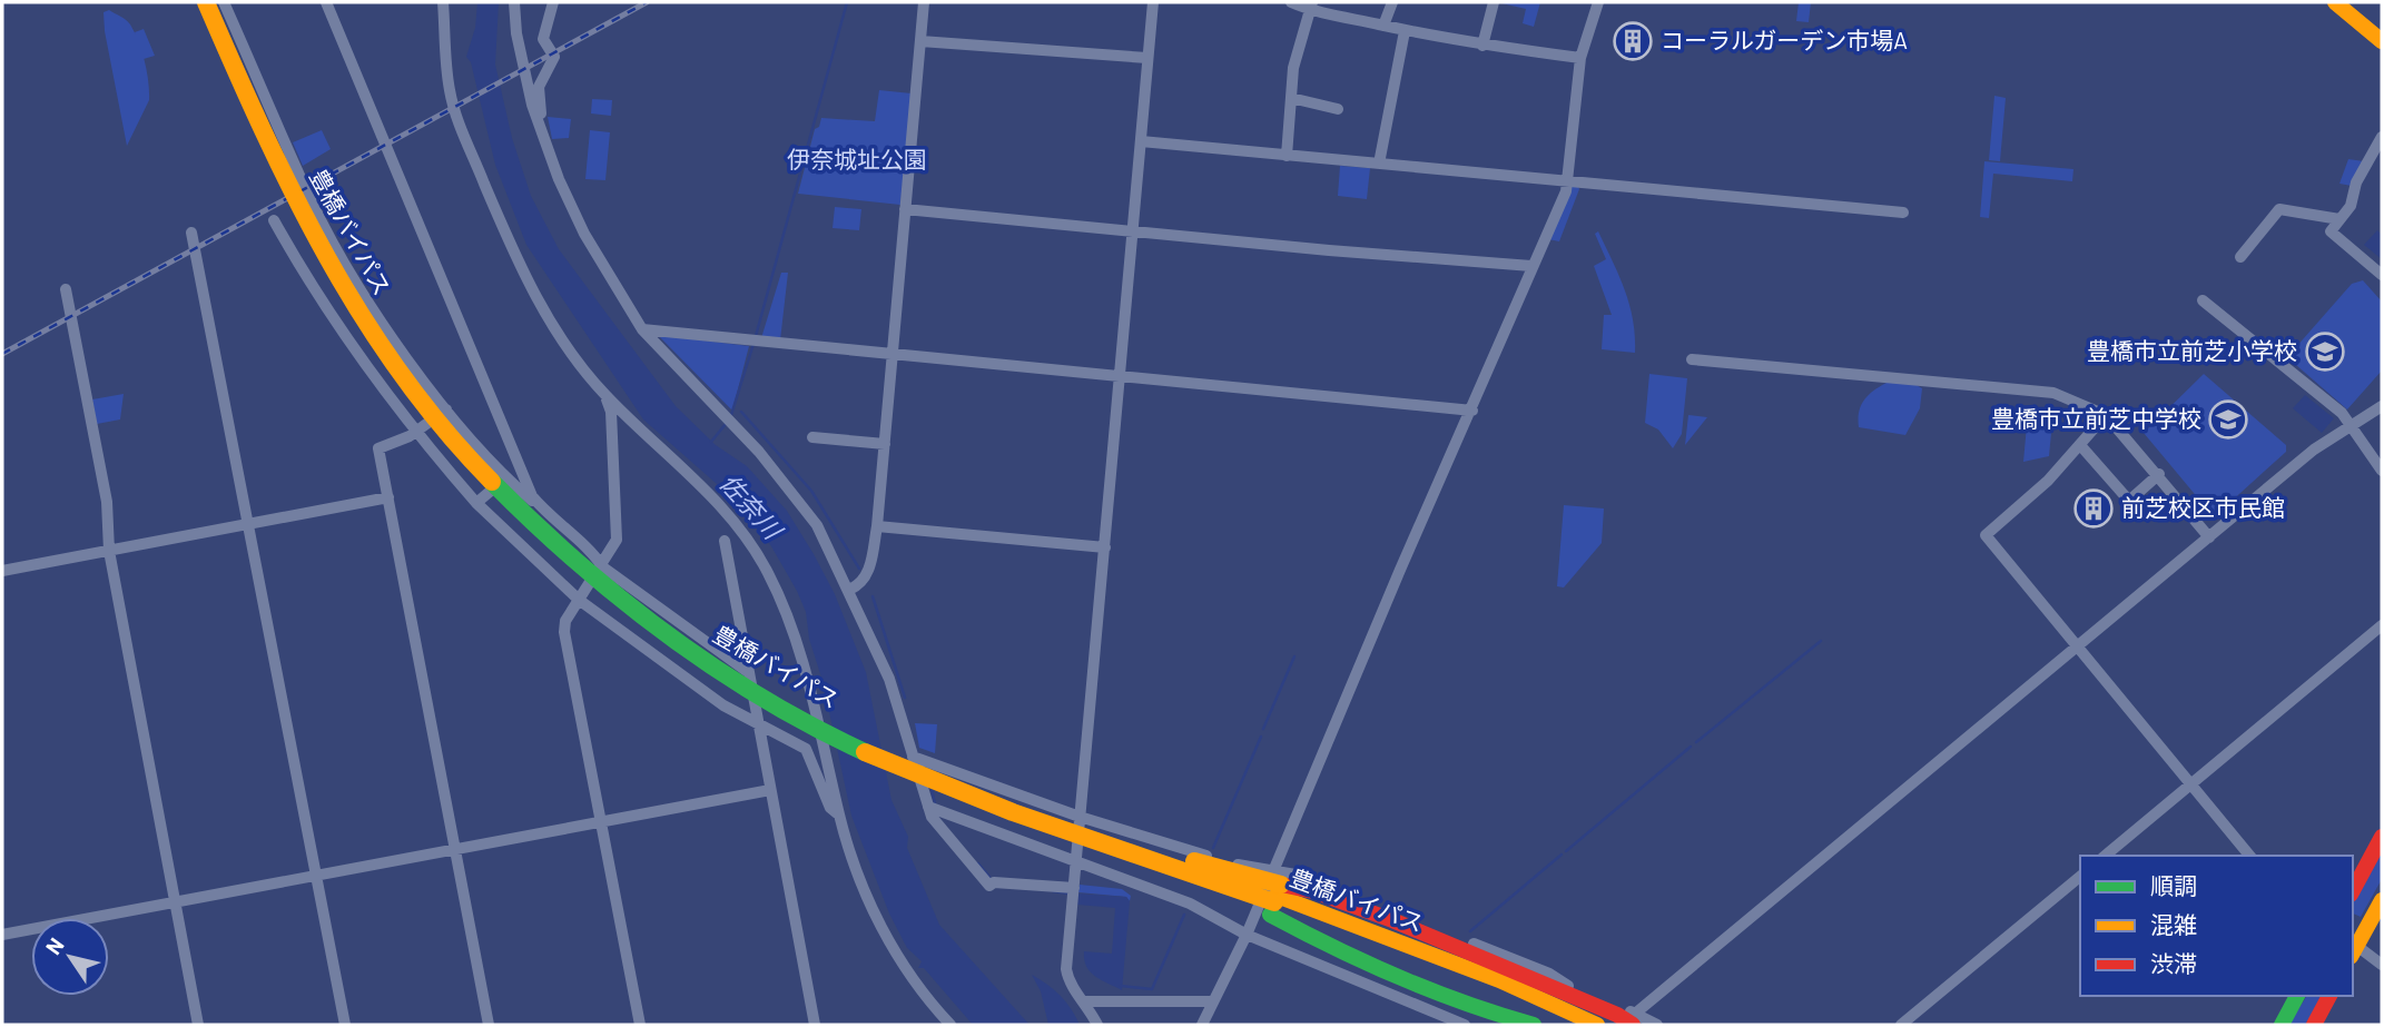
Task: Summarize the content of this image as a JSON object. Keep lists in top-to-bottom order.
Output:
{
  "streets": {
    "main road": ["豊橋バイパス"]
  },
  "water": ["佐奈川"],
  "parks": ["伊奈城址公園"],
  "places": {
    "building": ["コーラルガーデン市場A", "前芝校区市民館"],
    "school or university": ["豊橋市立前芝小学校", "豊橋市立前芝中学校"]
  },
  "legend": ["順調", "混雑", "渋滞"],
  "north": "top left"
}
